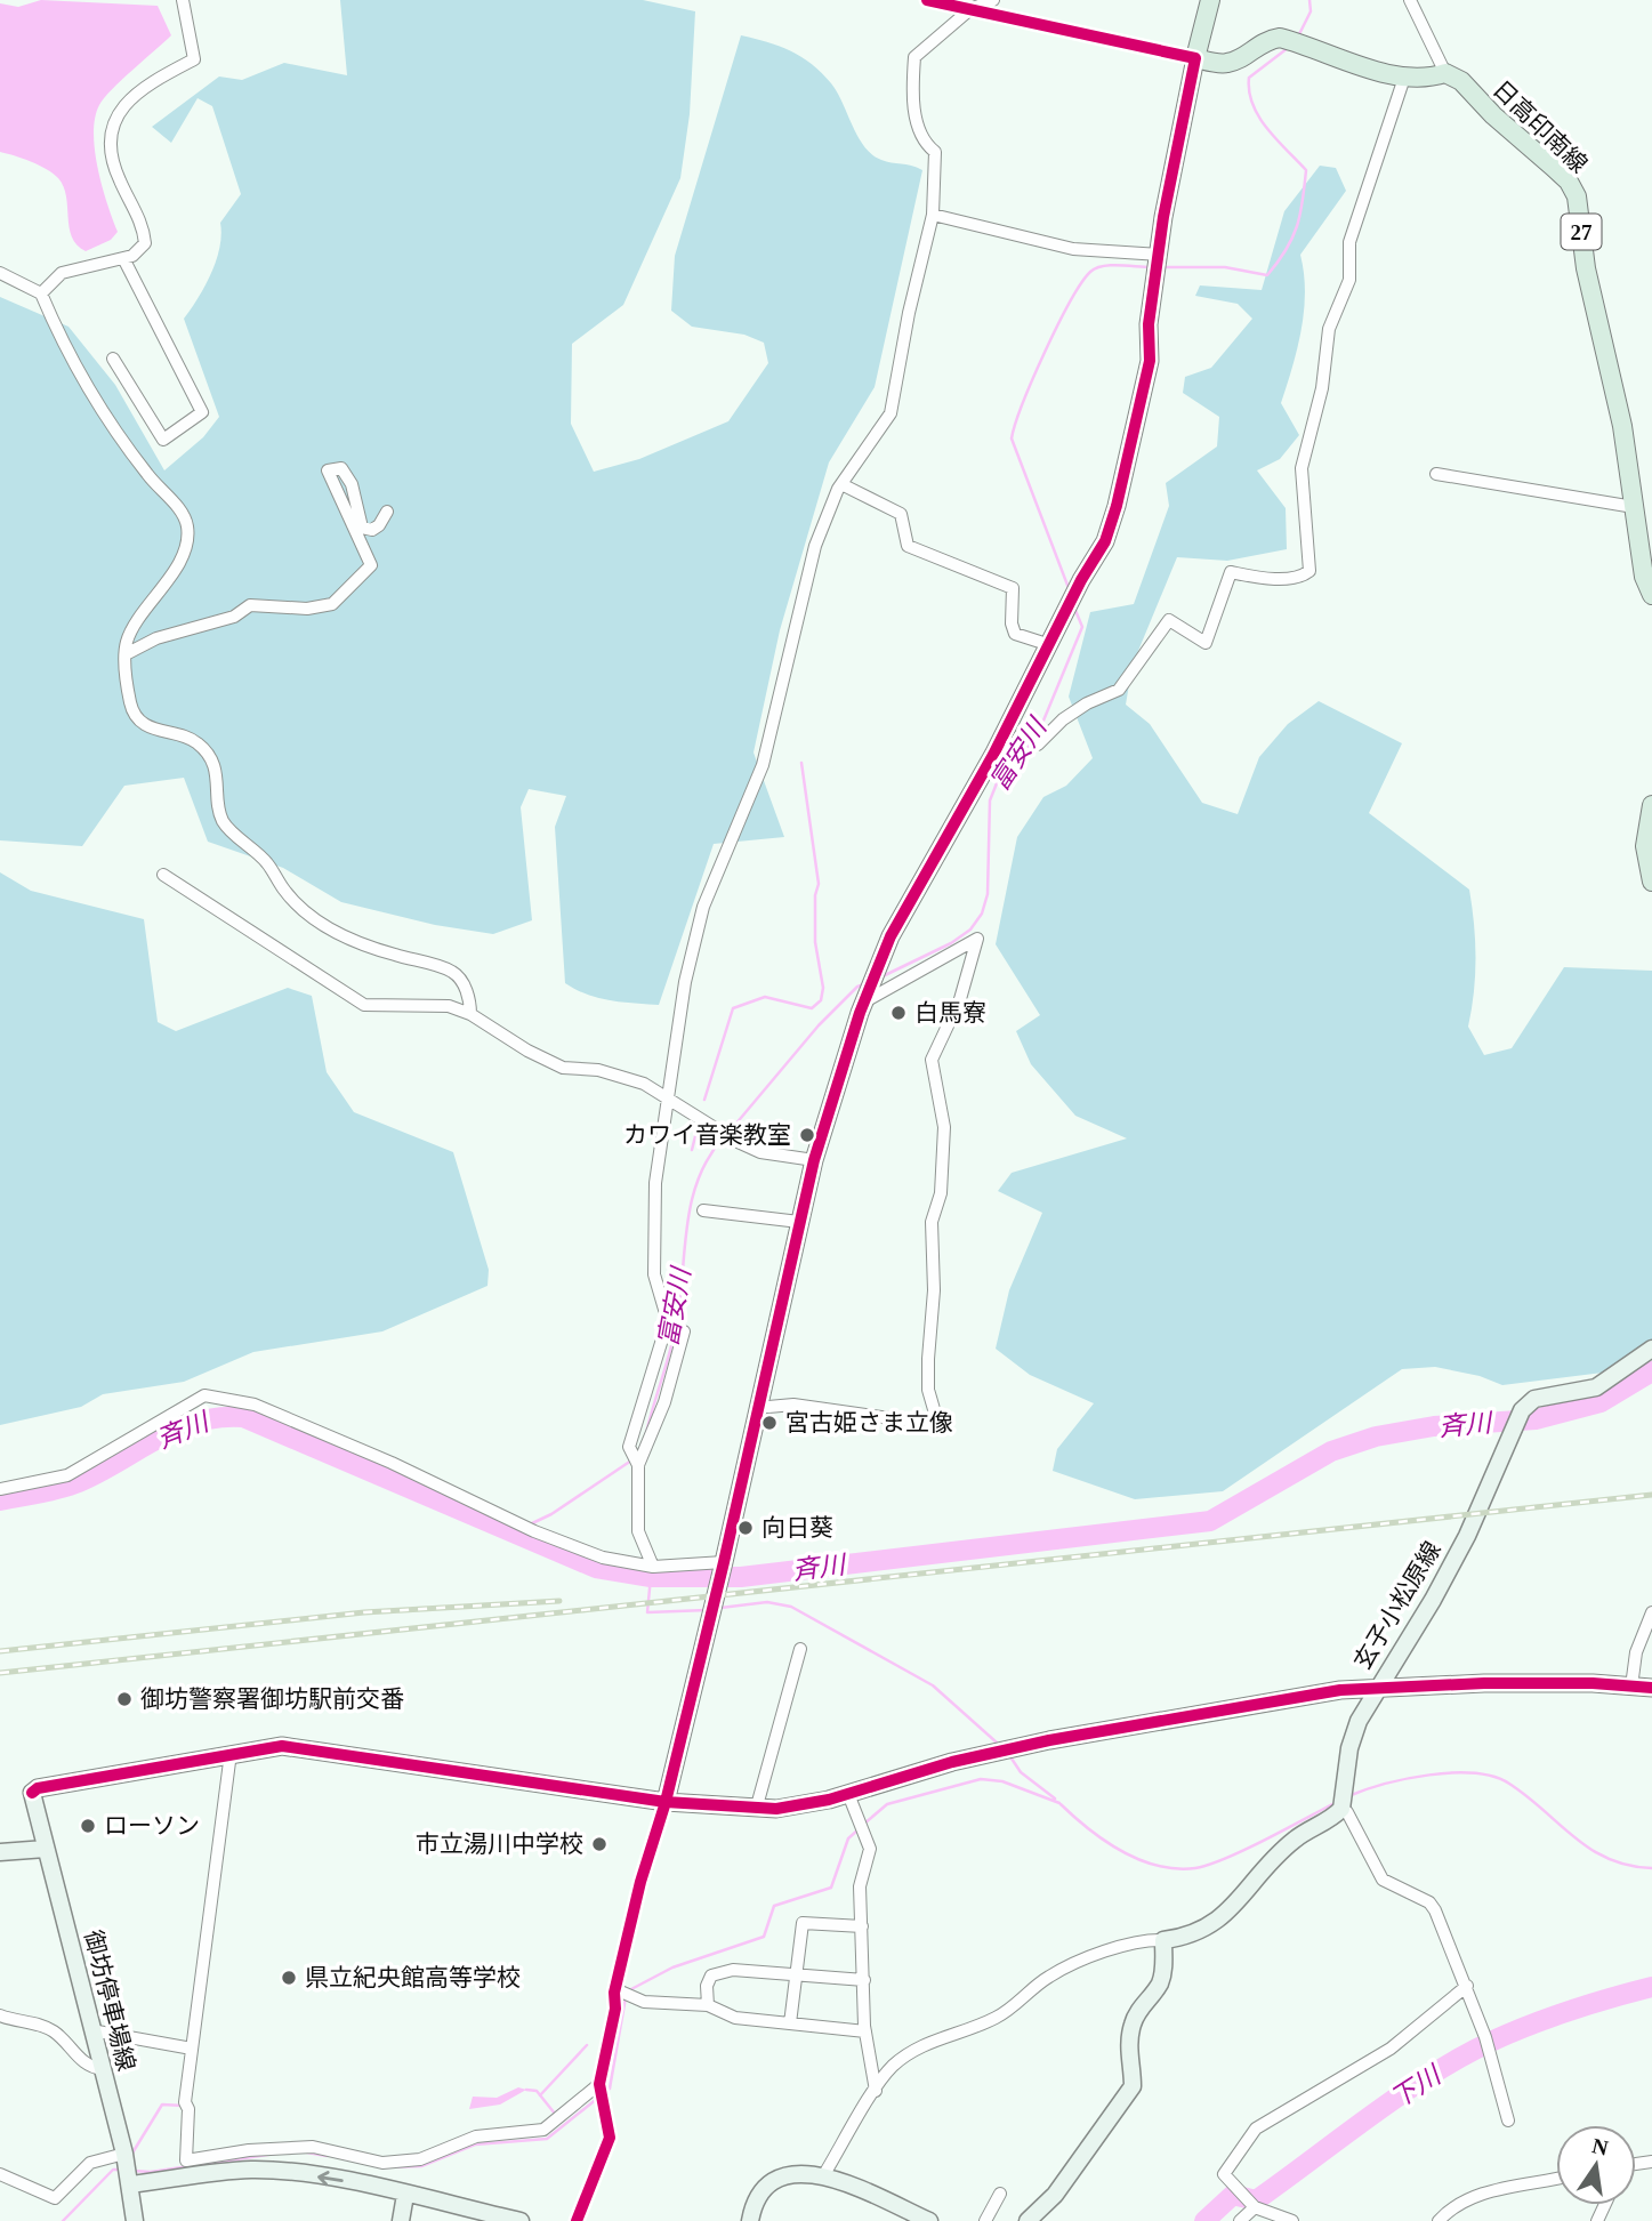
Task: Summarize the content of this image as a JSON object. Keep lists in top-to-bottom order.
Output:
{
  "streets": {
    "main road": ["日高印南線", "27"],
    "street": ["玄子小松原線", "御坊停車場線"]
  },
  "water": ["富安川", "斉川", "下川"],
  "places": [
    "白馬寮",
    "カワイ音楽教室",
    "宮古姫さま立像",
    "向日葵",
    "御坊警察署御坊駅前交番",
    "ローソン",
    "市立湯川中学校",
    "県立紀央館高等学校"
  ],
  "north": "top"
}
